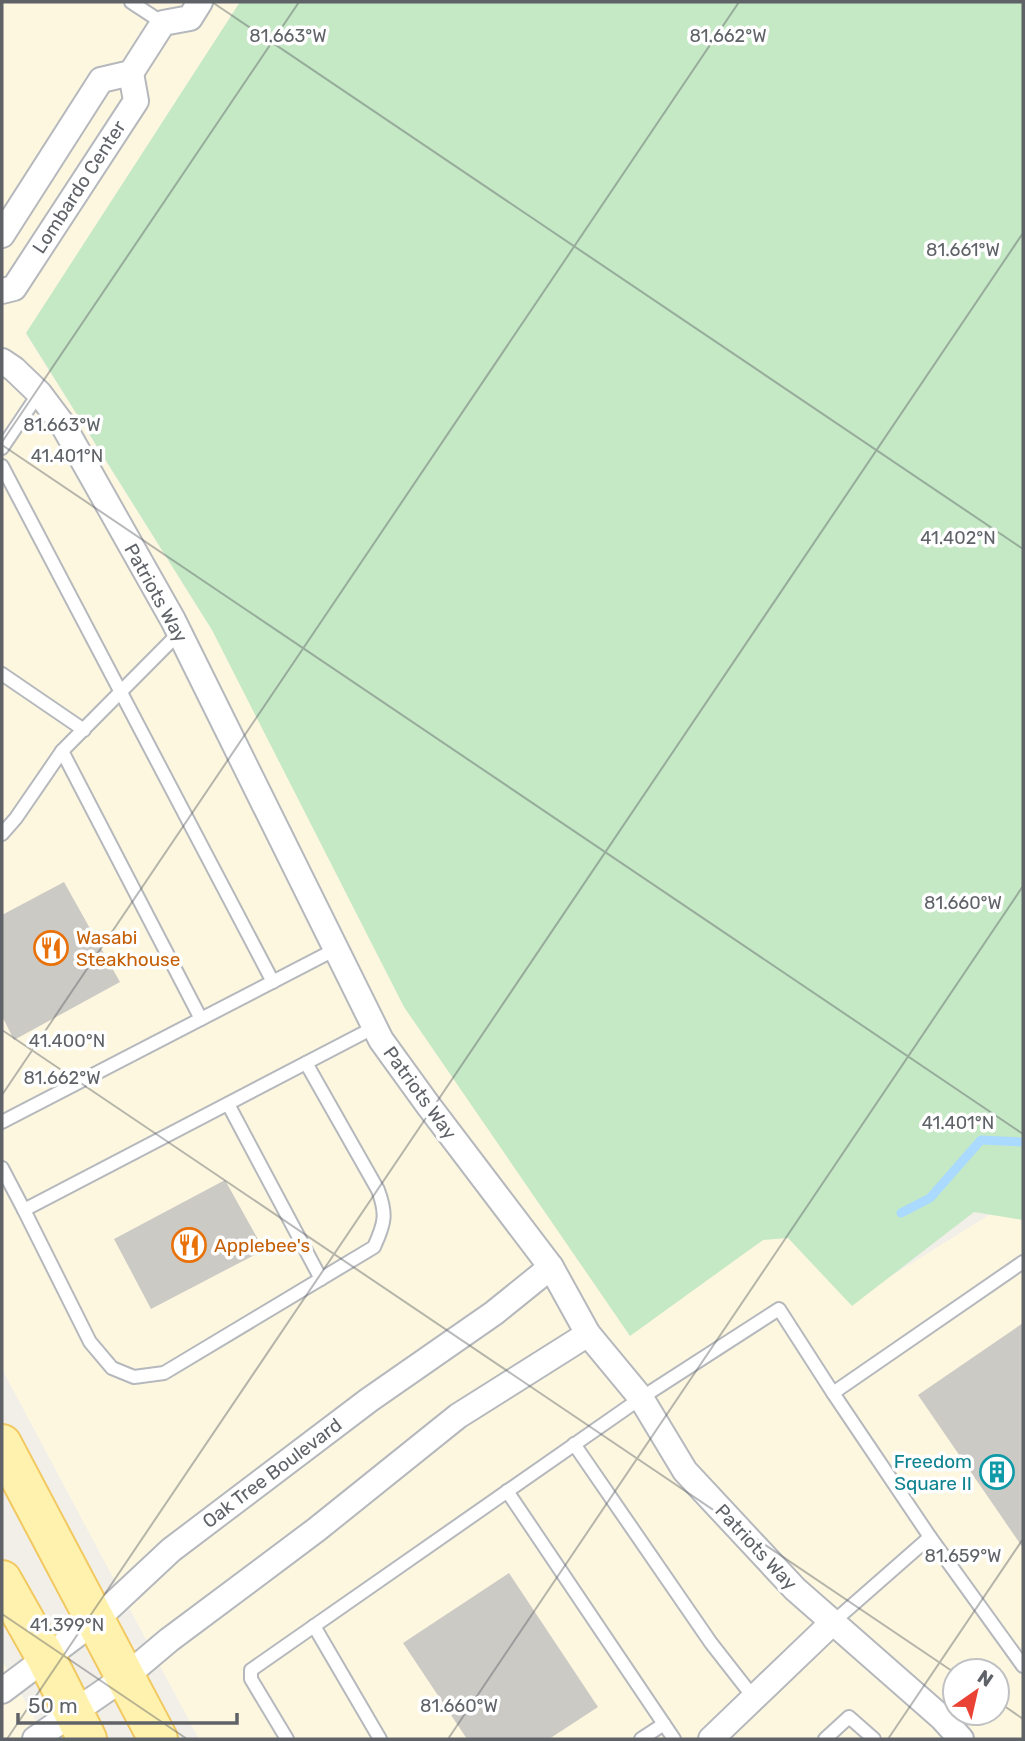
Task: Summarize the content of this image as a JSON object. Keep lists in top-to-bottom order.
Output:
{
  "streets": {
    "street": ["Lombardo Center", "Patriots Way", "Oak Tree Boulevard"]
  },
  "crossings": [
    ["Patriots Way", "Oak Tree Boulevard"]
  ],
  "places": {
    "restaurant": ["Wasabi Steakhouse", "Applebee's"],
    "building": ["Freedom Square II"]
  },
  "scale_bar": "50 m",
  "north": "top right",
  "coordinates": [
    "81.663°W",
    "81.662°W",
    "81.661°W",
    "41.401°N",
    "41.402°N",
    "81.660°W",
    "41.400°N",
    "81.659°W",
    "41.399°N"
  ]
}
